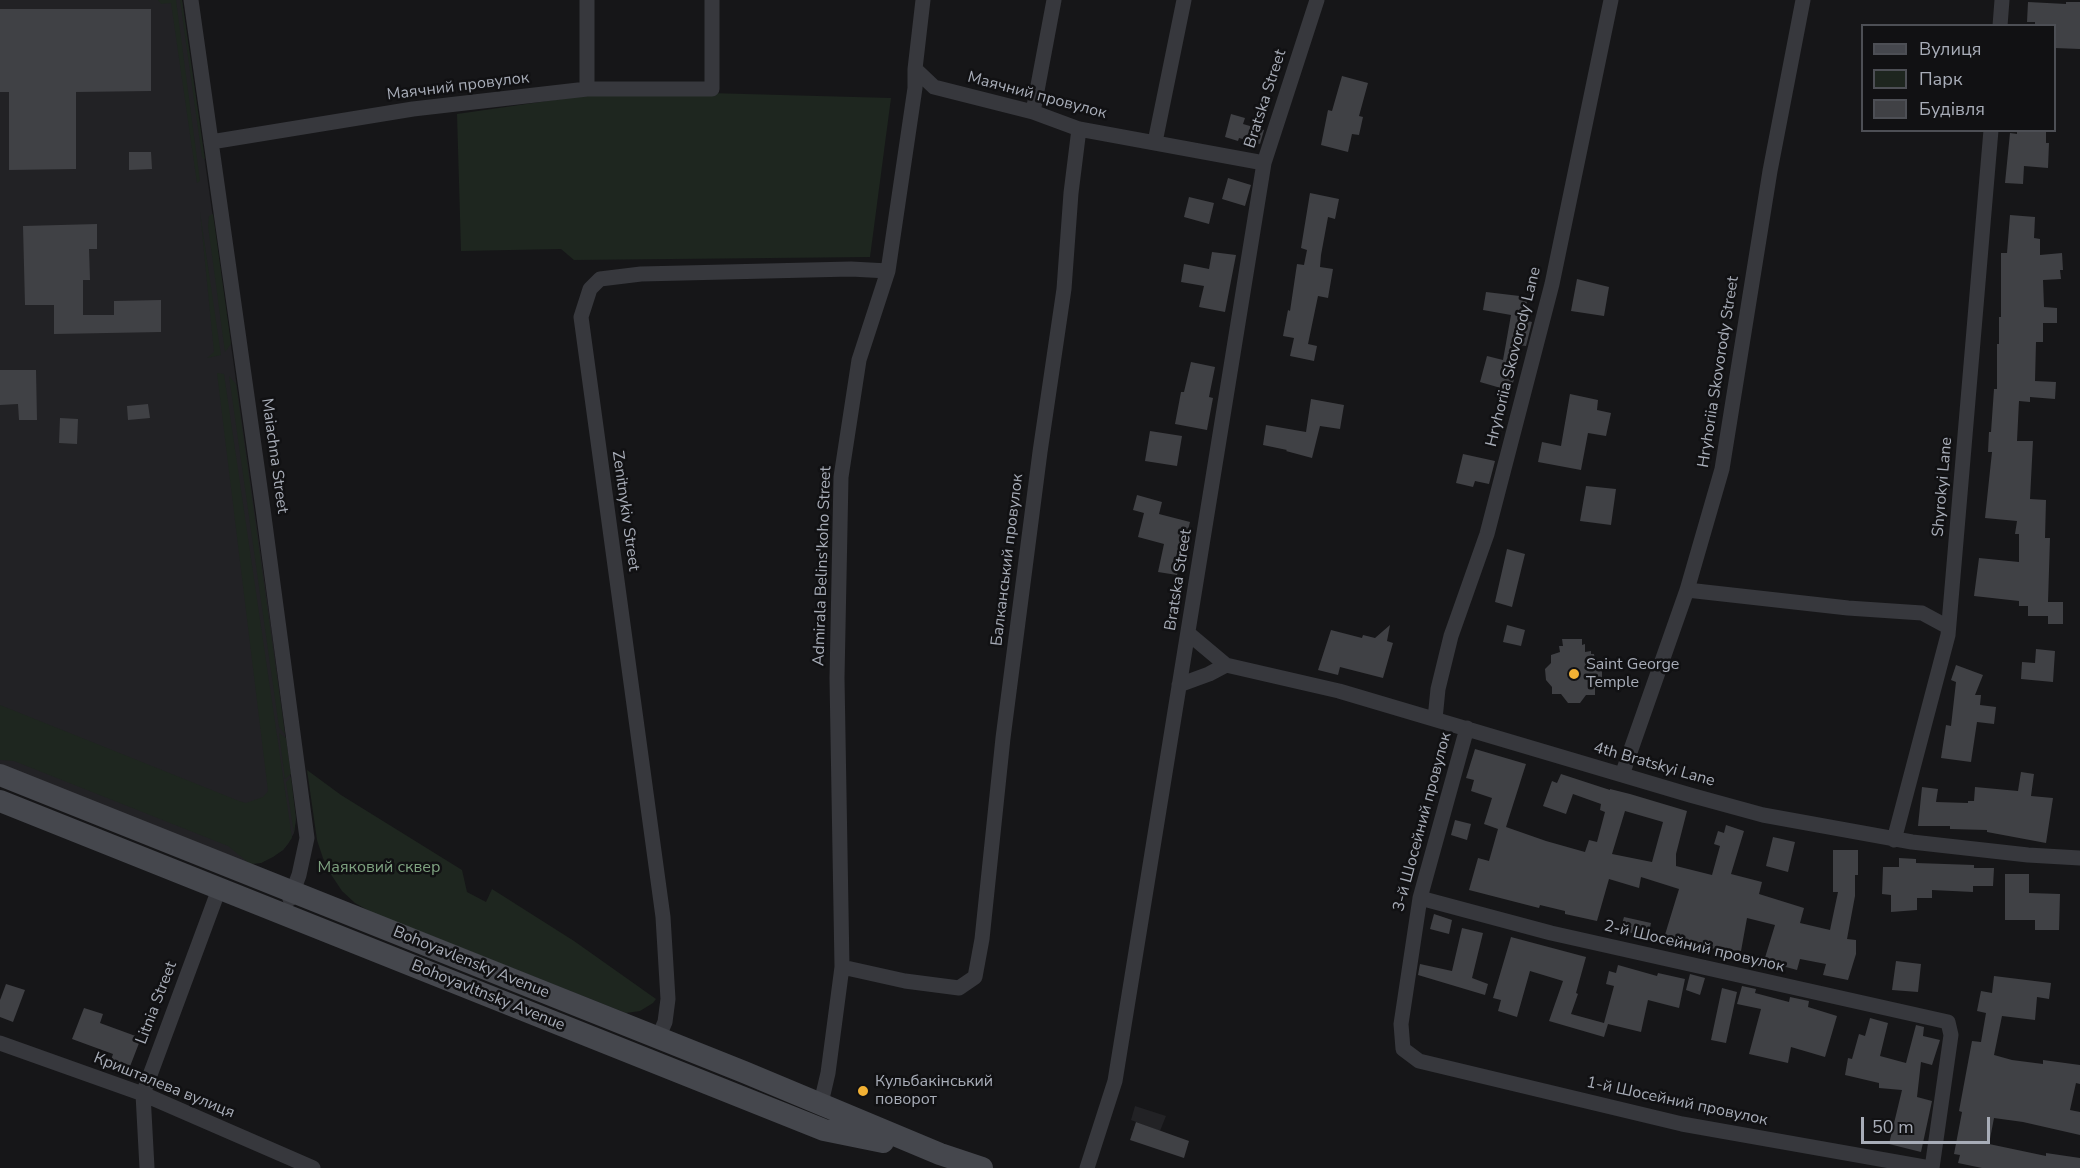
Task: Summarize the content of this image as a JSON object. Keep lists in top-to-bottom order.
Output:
{
  "streets": {
    "main road": ["Bohoyavlensky Avenue", "Bohoyavltnsky Avenue"],
    "street": [
      "Маячний провулок",
      "Bratska Street",
      "Hryhoriia Skovorody Lane",
      "Hryhoriia Skovorody Street",
      "Maiachna Street",
      "Shyrokyi Lane",
      "Zenitnykiv Street",
      "Балканський провулок",
      "Admirala Belins'koho Street",
      "4th Bratskyi Lane",
      "3-й Шосейний провулок",
      "2-й Шосейний провулок",
      "Litnia Street",
      "Кришталева вулиця",
      "1-й Шосейний провулок"
    ]
  },
  "crossings": [
    ["Маячний провулок", "Bratska Street"],
    ["Маячний провулок", "Maiachna Street"],
    ["Маячний провулок", "Балканський провулок"],
    ["Маячний провулок", "Admirala Belins'koho Street"],
    ["Bratska Street", "4th Bratskyi Lane"],
    ["Hryhoriia Skovorody Lane", "4th Bratskyi Lane"],
    ["Hryhoriia Skovorody Street", "4th Bratskyi Lane"],
    ["Maiachna Street", "Bohoyavlensky Avenue"],
    ["Maiachna Street", "Bohoyavltnsky Avenue"],
    ["Shyrokyi Lane", "4th Bratskyi Lane"],
    ["Zenitnykiv Street", "Admirala Belins'koho Street"],
    ["Zenitnykiv Street", "Bohoyavlensky Avenue"],
    ["Балканський провулок", "Admirala Belins'koho Street"],
    ["Admirala Belins'koho Street", "Bohoyavlensky Avenue"],
    ["4th Bratskyi Lane", "3-й Шосейний провулок"],
    ["3-й Шосейний провулок", "2-й Шосейний провулок"],
    ["3-й Шосейний провулок", "1-й Шосейний провулок"],
    ["2-й Шосейний провулок", "1-й Шосейний провулок"],
    ["Bohoyavlensky Avenue", "Bohoyavltnsky Avenue"],
    ["Bohoyavltnsky Avenue", "Litnia Street"],
    ["Litnia Street", "Кришталева вулиця"]
  ],
  "parks": ["Маяковий сквер"],
  "places": ["Saint George Temple", "Кульбакінський поворот"],
  "legend": ["Вулиця", "Парк", "Будівля"],
  "scale_bar": "50 m"
}
